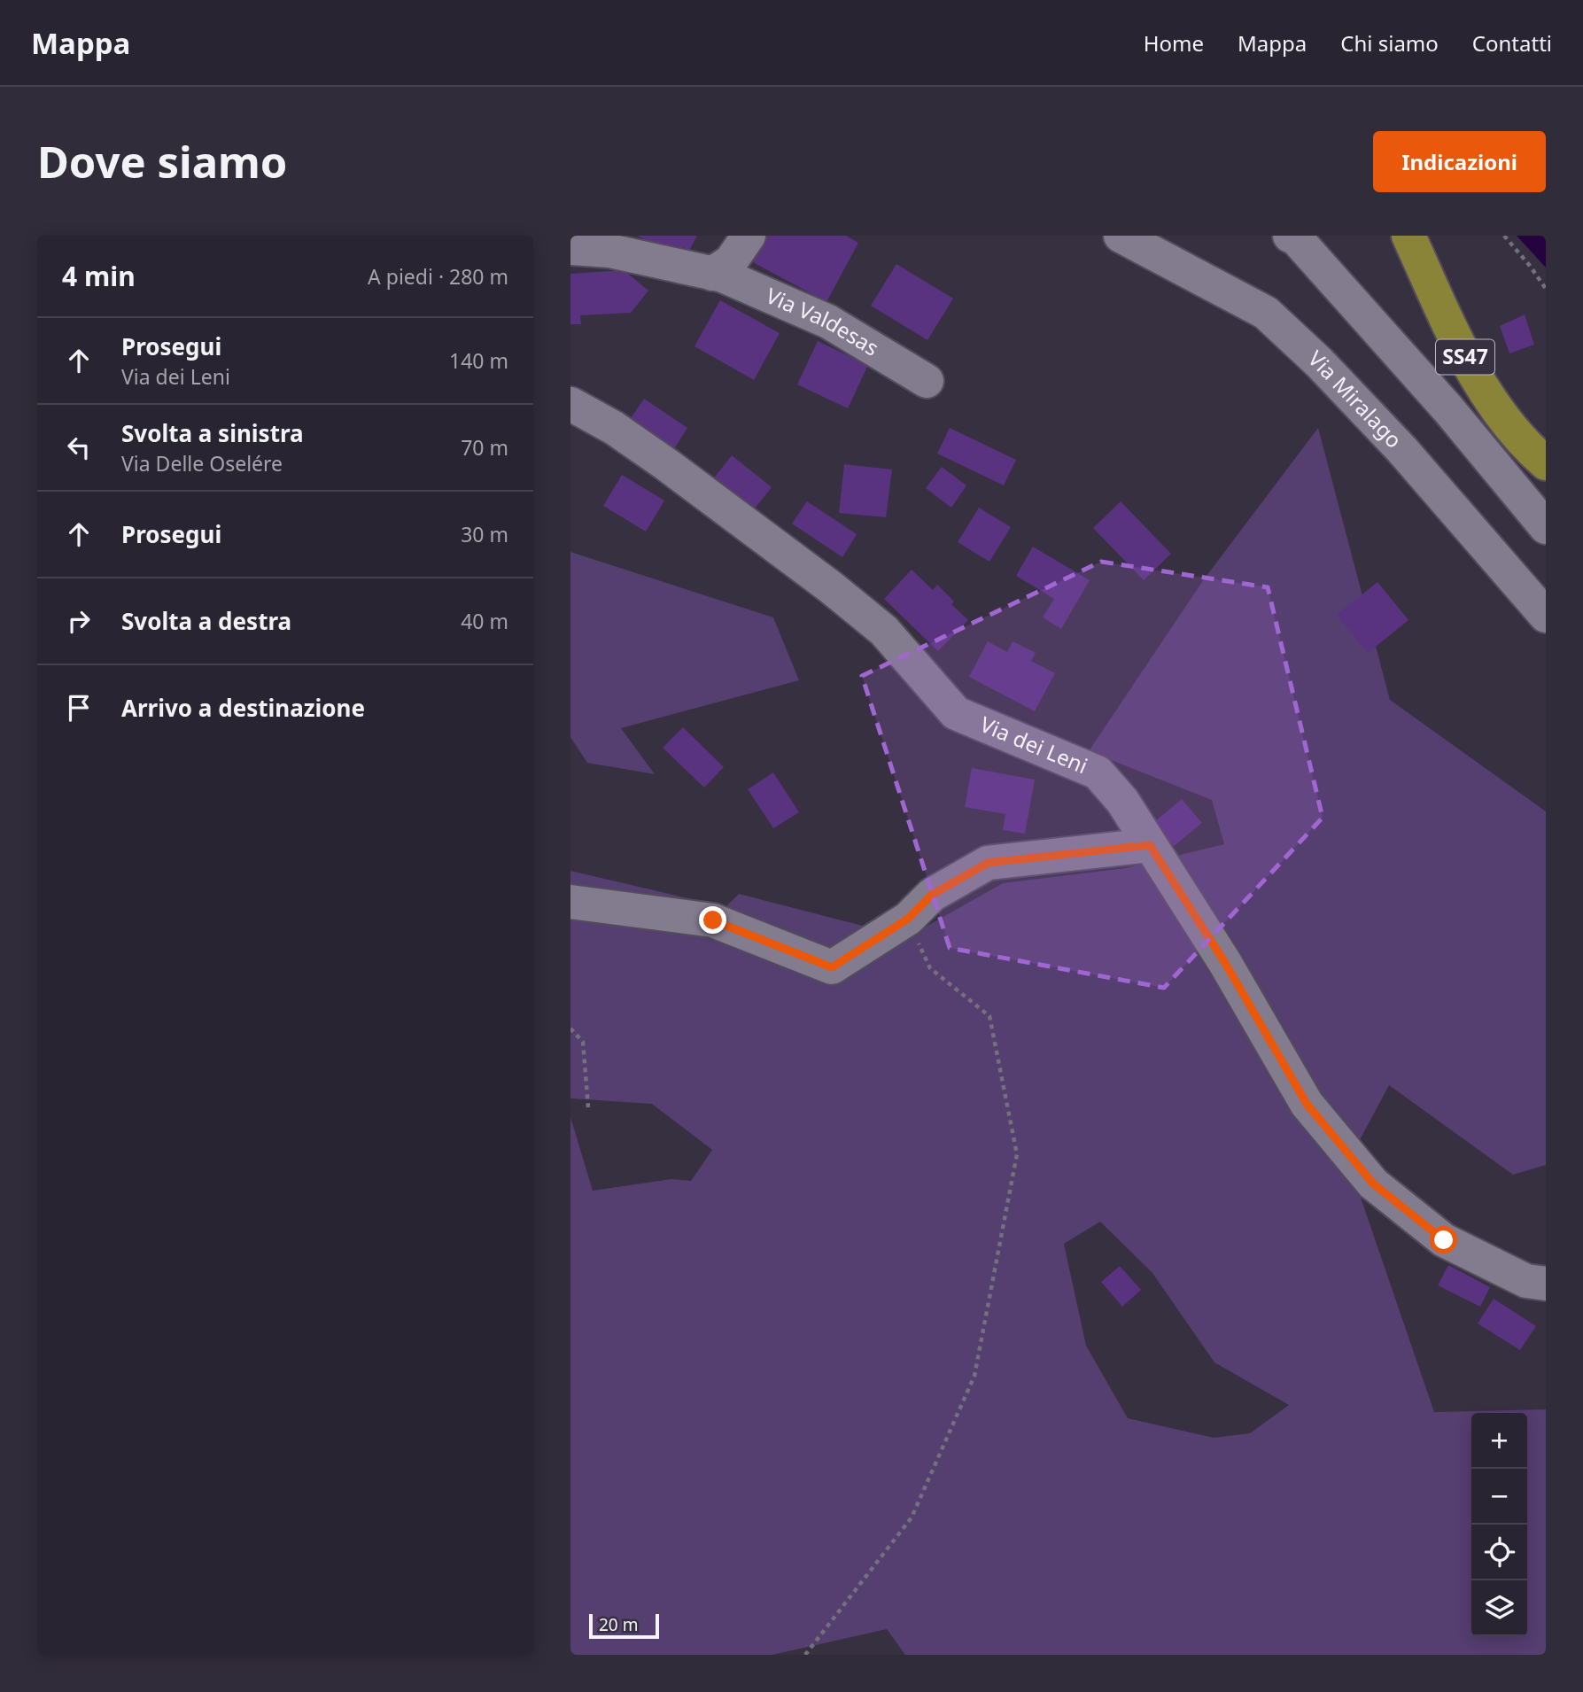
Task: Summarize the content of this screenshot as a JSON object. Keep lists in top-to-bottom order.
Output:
{
  "streets": {
    "main road": ["SS47"],
    "street": ["Via Valdesas", "Via Miralago", "Via dei Leni"]
  },
  "scale_bar": "20 m",
  "page": {
    "header": "Mappa",
    "nav": [
      "Home",
      "Mappa",
      "Chi siamo",
      "Contatti"
    ],
    "buttons": "Indicazioni",
    "title": "Dove siamo",
    "heading": ["4 min", "A piedi · 280 m"],
    "list": [
      ["Prosegui", "Via dei Leni", "140 m"],
      ["Svolta a sinistra", "Via Delle Oselére", "70 m"],
      ["Prosegui", "30 m"],
      ["Svolta a destra", "40 m"],
      "Arrivo a destinazione"
    ],
    "map_buttons": ["+", "−"],
    "scale": "20 m"
  }
}
